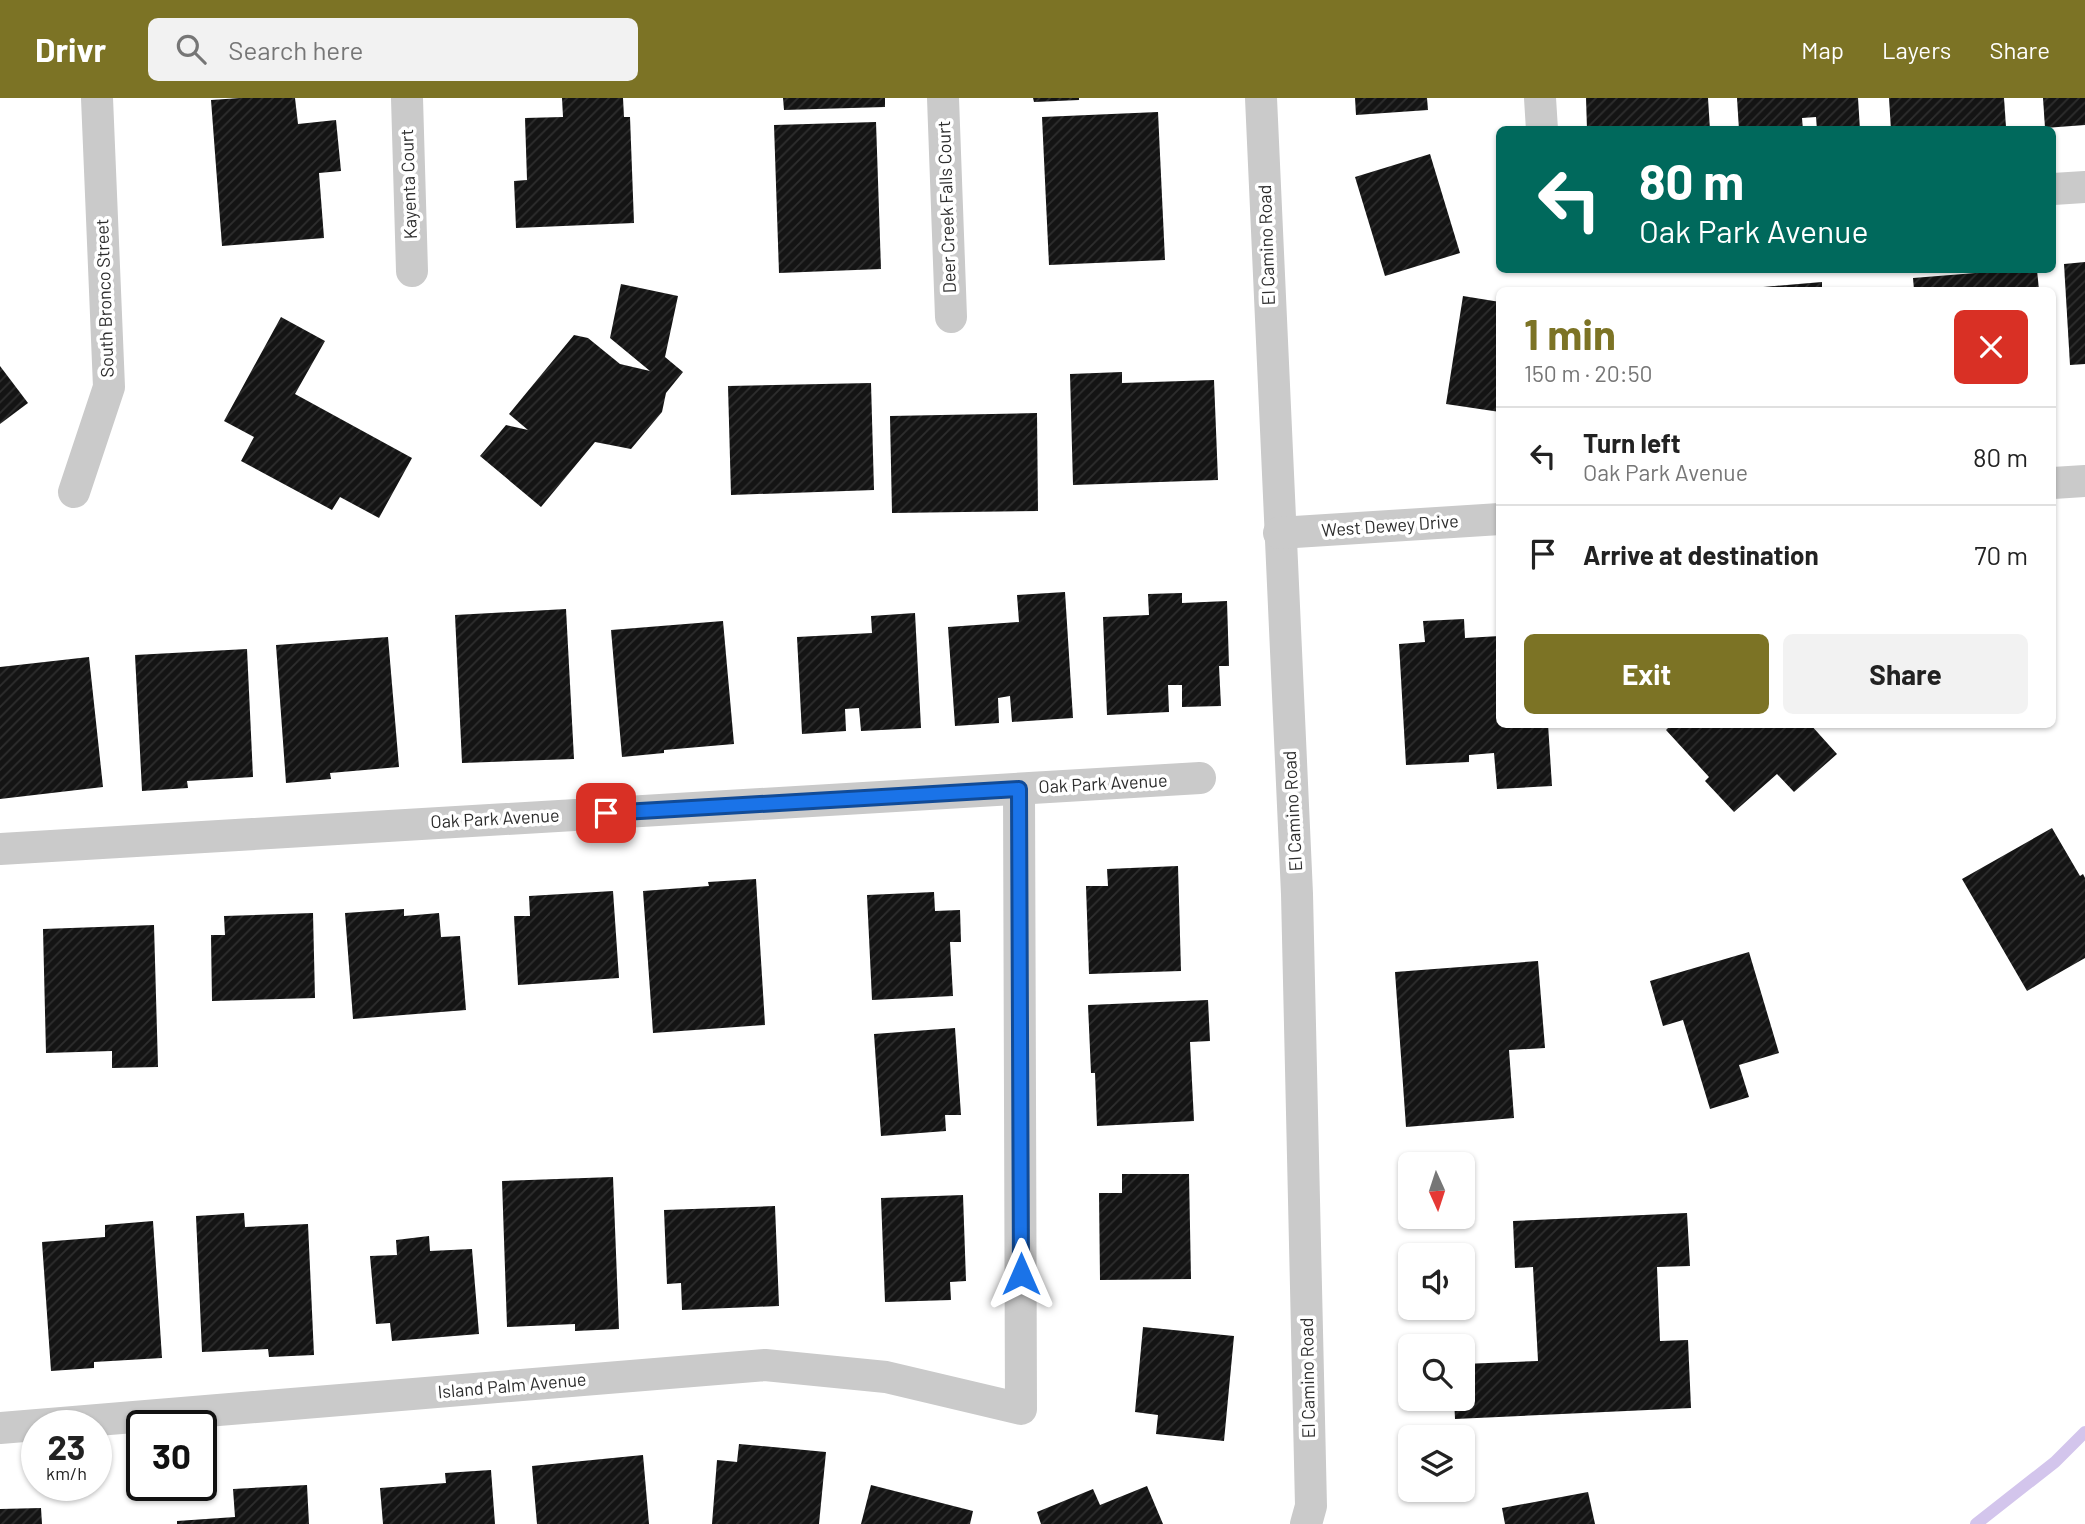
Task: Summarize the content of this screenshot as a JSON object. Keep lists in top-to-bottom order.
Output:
{
  "streets": {
    "street": [
      "Kayenta Court",
      "Deer Creek Falls Court",
      "El Camino Road",
      "South Bronco Street",
      "West Dewey Drive",
      "Oak Park Avenue",
      "Island Palm Avenue"
    ]
  },
  "crossings": [
    ["El Camino Road", "West Dewey Drive"],
    ["Oak Park Avenue", "Island Palm Avenue"]
  ],
  "north": "bottom",
  "page": {
    "header": "Drivr",
    "search": "Search here",
    "nav": ["Map", "Layers", "Share"],
    "turn": ["80 m", "Oak Park Avenue"],
    "heading": ["1 min", "150 m · 20:50"],
    "list": [
      {
        "name": "Turn left",
        "note": "Oak Park Avenue",
        "value": "80 m"
      },
      {
        "name": "Arrive at destination",
        "value": "70 m"
      }
    ],
    "buttons": ["Exit", "Share"],
    "speed": "23 km/h",
    "limit": "30"
  }
}
